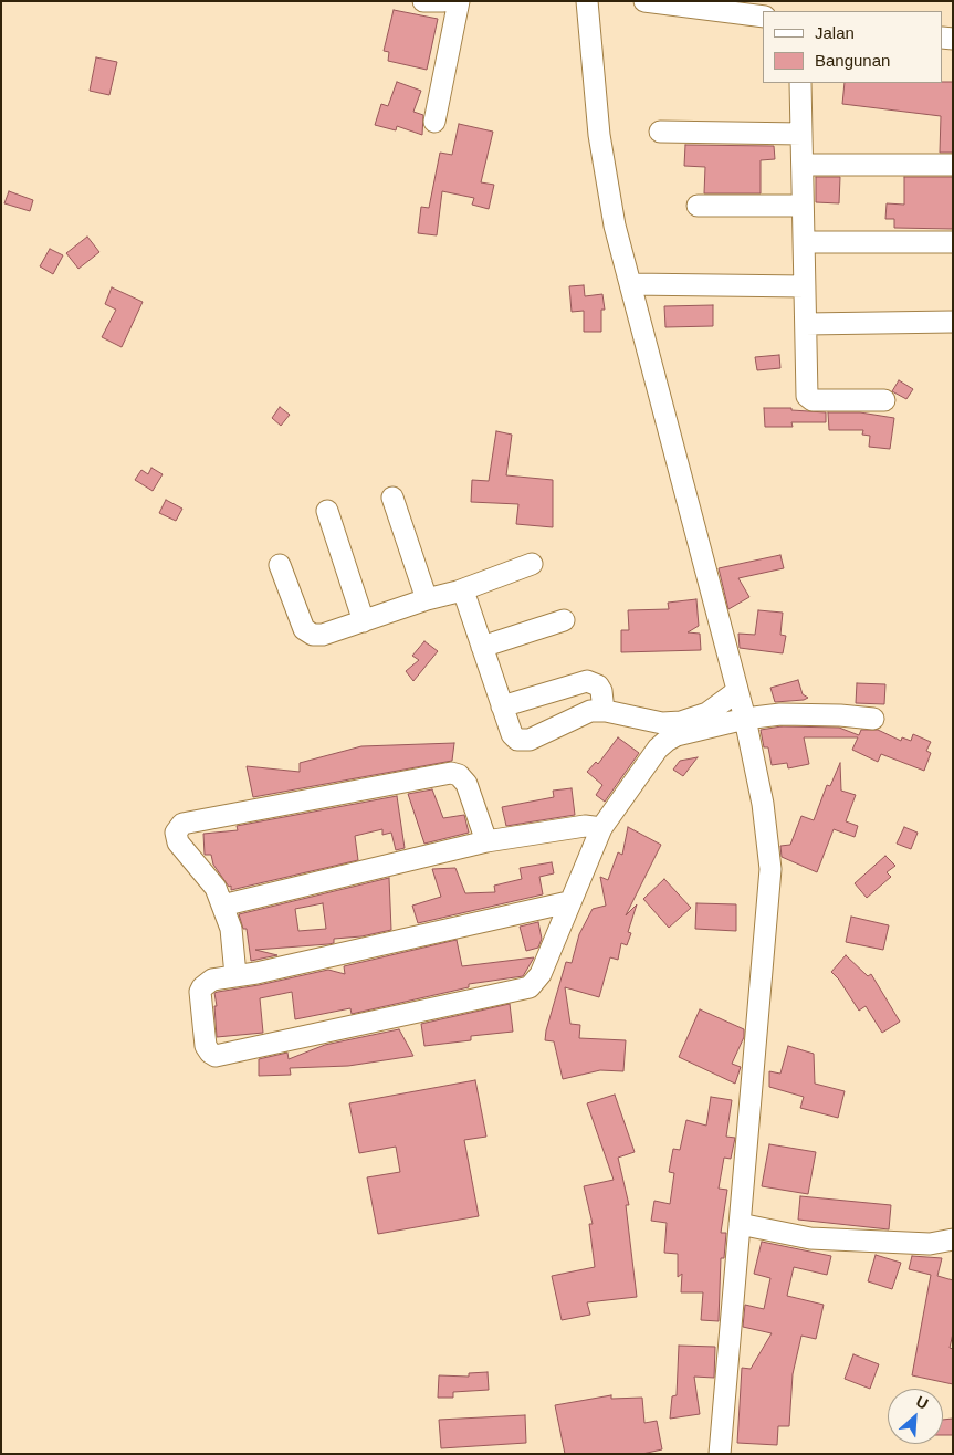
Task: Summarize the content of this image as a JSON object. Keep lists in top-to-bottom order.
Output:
{
  "legend": ["Jalan", "Bangunan"],
  "north": "top right"
}
